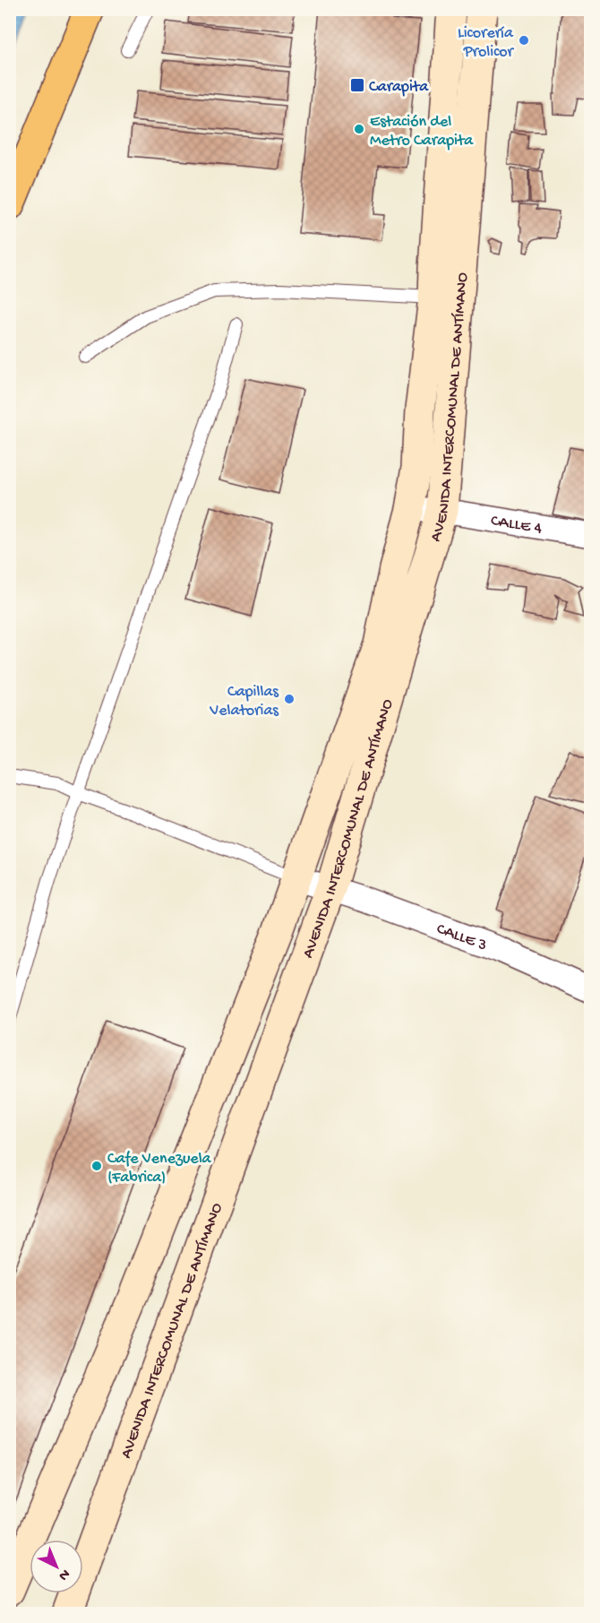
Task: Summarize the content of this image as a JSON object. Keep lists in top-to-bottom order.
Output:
{
  "streets": {
    "main road": ["AVENIDA INTERCOMUNAL DE ANTÍMANO"],
    "street": ["CALLE 4", "CALLE 3"]
  },
  "crossings": [
    ["AVENIDA INTERCOMUNAL DE ANTÍMANO", "CALLE 4"],
    ["AVENIDA INTERCOMUNAL DE ANTÍMANO", "CALLE 3"]
  ],
  "places": {
    "other": [
      "Licorería Prolicor",
      "Estación del Metro Carapita",
      "Capillas Velatorias",
      "Cafe Venezuela (Fabrica)"
    ],
    "transit": ["Carapita"]
  },
  "north": "bottom right"
}
